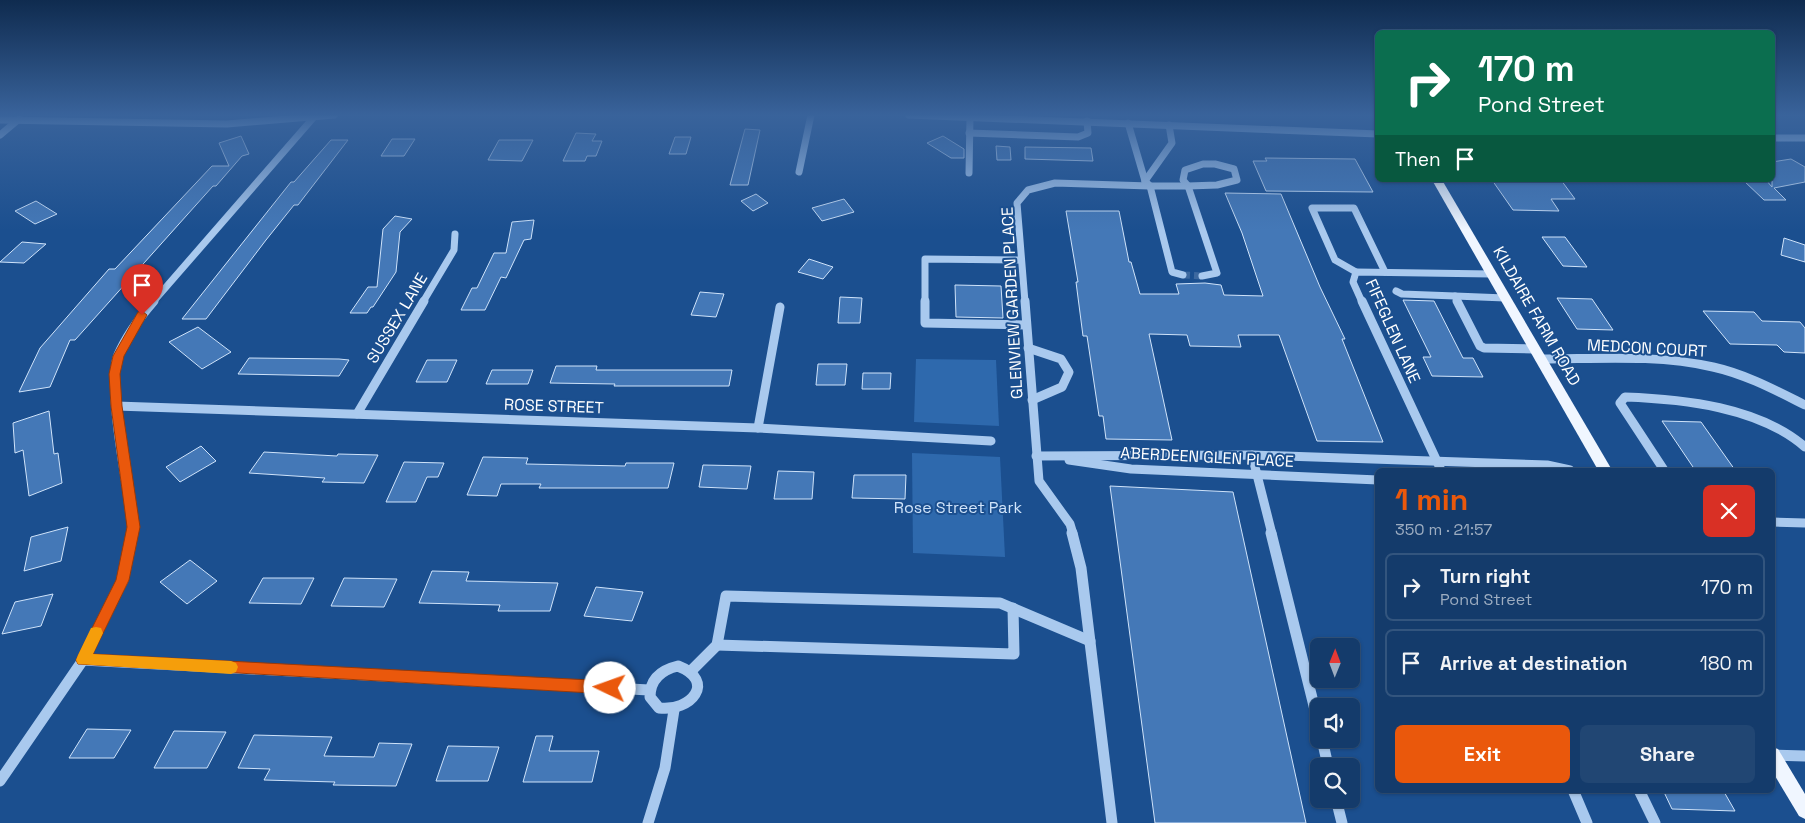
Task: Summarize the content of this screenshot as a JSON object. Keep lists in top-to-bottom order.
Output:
{
  "streets": {
    "main road": ["KILDAIRE FARM ROAD"],
    "street": [
      "GLENVIEW GARDEN PLACE",
      "SUSSEX LANE",
      "FIFEGLEN LANE",
      "MEDCON COURT",
      "ROSE STREET",
      "ABERDEEN GLEN PLACE"
    ]
  },
  "crossings": [
    ["GLENVIEW GARDEN PLACE", "ABERDEEN GLEN PLACE"],
    ["KILDAIRE FARM ROAD", "FIFEGLEN LANE"],
    ["KILDAIRE FARM ROAD", "MEDCON COURT"],
    ["SUSSEX LANE", "ROSE STREET"]
  ],
  "parks": ["Rose Street Park"],
  "north": "top",
  "page": {
    "turn": ["170 m", "Pond Street"],
    "then": "Then",
    "heading": ["1 min", "350 m · 21:57"],
    "list": [
      {
        "name": "Turn right",
        "note": "Pond Street",
        "value": "170 m"
      },
      {
        "name": "Arrive at destination",
        "value": "180 m"
      }
    ],
    "buttons": ["Exit", "Share"]
  }
}
